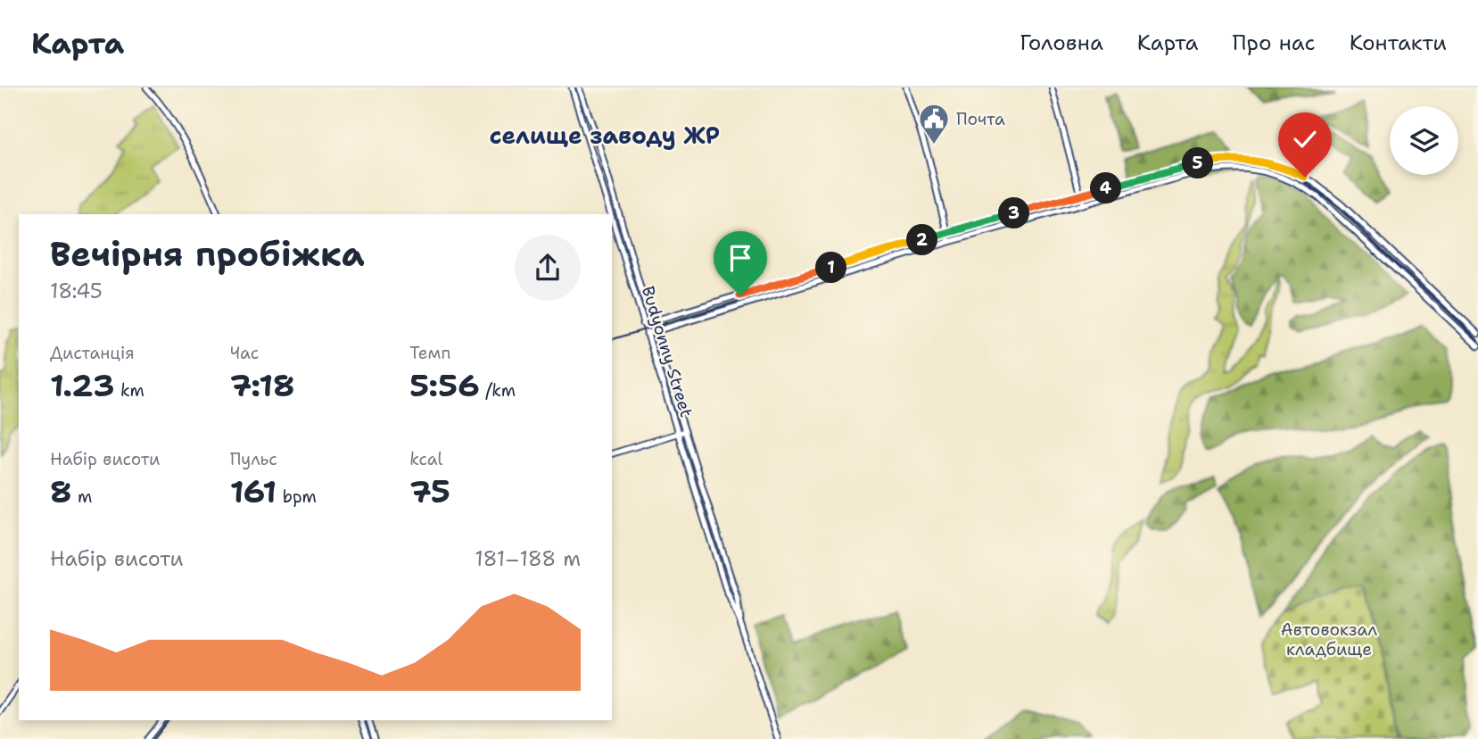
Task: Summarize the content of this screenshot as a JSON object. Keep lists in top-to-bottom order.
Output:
{
  "streets": {
    "street": ["Budyonny Street"]
  },
  "districts": ["селище заводу ЖР"],
  "parks": ["Автовокзал кладбище"],
  "places": {
    "public building": ["Почта"]
  },
  "page": {
    "header": "Карта",
    "nav": [
      "Головна",
      "Карта",
      "Про нас",
      "Контакти"
    ],
    "pins": [
      "5",
      "4",
      "3",
      "2",
      "1"
    ],
    "heading": ["Вечірня пробіжка", "18:45"],
    "stats": [
      ["Дистанція", "1.23 km"],
      ["Час", "7:18"],
      ["Темп", "5:56 /km"],
      ["Набір висоти", "8 m"],
      ["Пульс", "161 bpm"],
      ["kcal", "75"]
    ],
    "chart": ["Набір висоти", "181–188 m"]
  }
}
